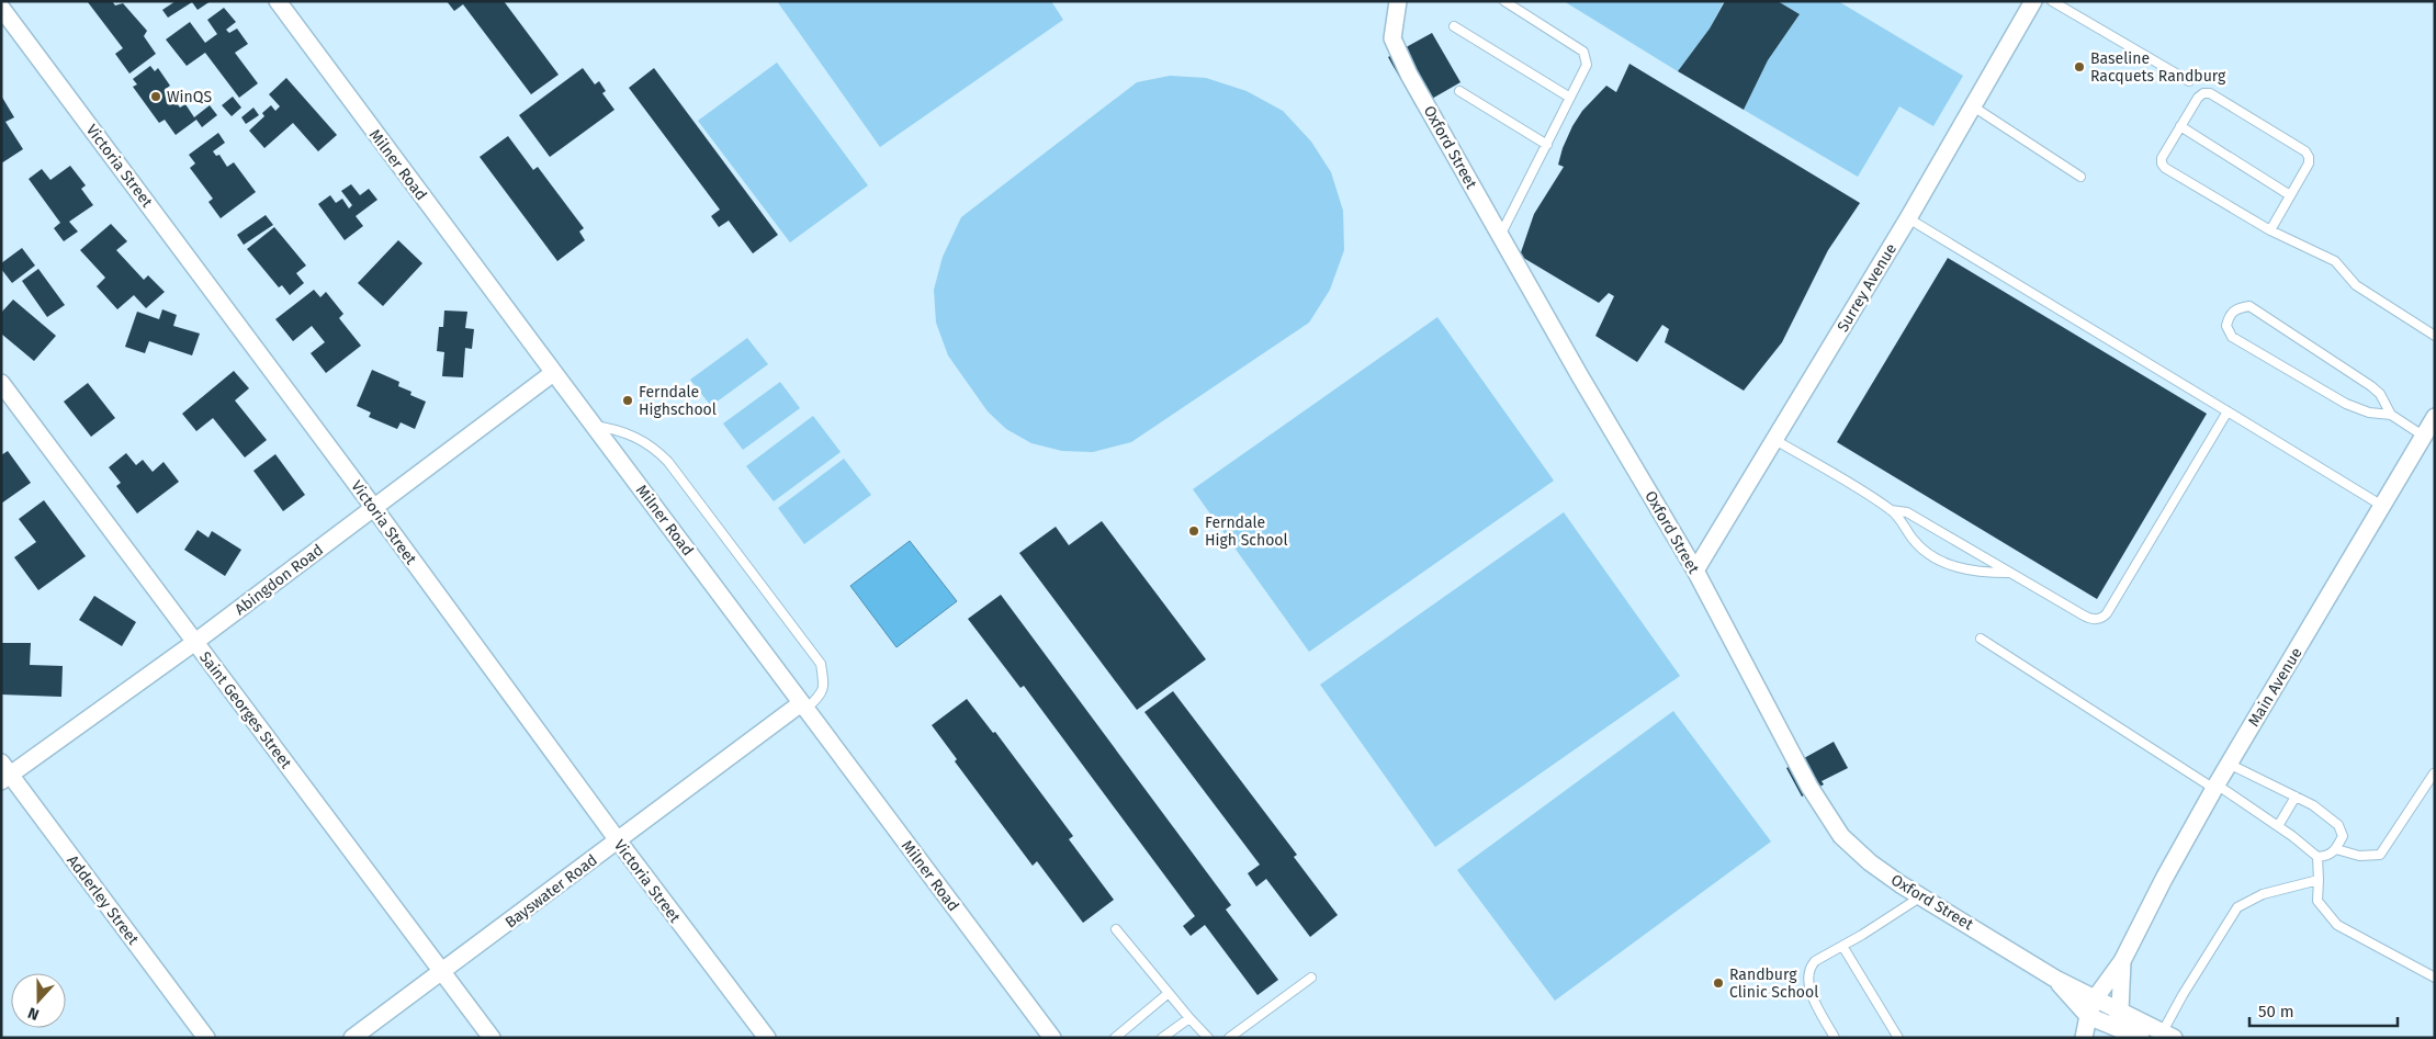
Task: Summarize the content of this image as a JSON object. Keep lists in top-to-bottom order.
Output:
{
  "streets": {
    "street": [
      "Oxford Street",
      "Milner Road",
      "Victoria Street",
      "Surrey Avenue",
      "Abingdon Road",
      "Main Avenue",
      "Saint Georges Street",
      "Bayswater Road",
      "Adderley Street"
    ]
  },
  "crossings": [
    ["Oxford Street", "Surrey Avenue"],
    ["Oxford Street", "Main Avenue"],
    ["Milner Road", "Abingdon Road"],
    ["Milner Road", "Bayswater Road"],
    ["Victoria Street", "Abingdon Road"],
    ["Victoria Street", "Bayswater Road"],
    ["Abingdon Road", "Saint Georges Street"],
    ["Abingdon Road", "Adderley Street"],
    ["Saint Georges Street", "Bayswater Road"]
  ],
  "places": [
    "Baseline Racquets Randburg",
    "WinQS",
    "Ferndale Highschool",
    "Ferndale High School",
    "Randburg Clinic School"
  ],
  "scale_bar": "50 m",
  "north": "bottom"
}
